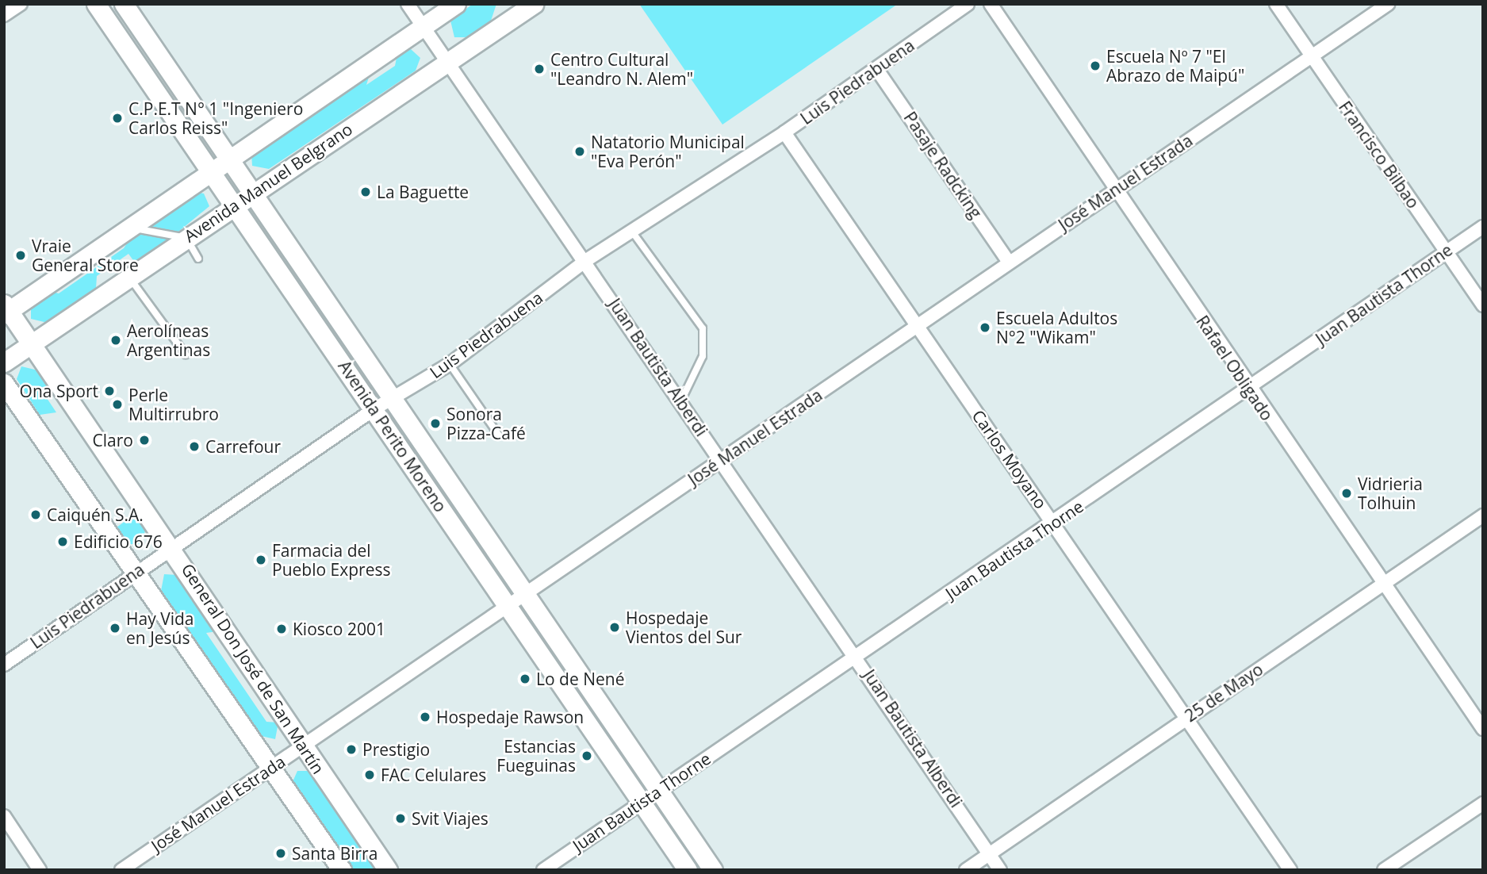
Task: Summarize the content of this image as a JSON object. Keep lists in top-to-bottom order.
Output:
{
  "streets": {
    "main road": ["Avenida Manuel Belgrano", "Avenida Perito Moreno", "General Don José de San Martín"],
    "street": [
      "Luis Piedrabuena",
      "Francisco Bilbao",
      "Pasaje Radcking",
      "José Manuel Estrada",
      "Juan Bautista Thorne",
      "Juan Bautista Alberdi",
      "Rafael Obligado",
      "Carlos Moyano",
      "25 de Mayo"
    ]
  },
  "crossings": [
    ["Luis Piedrabuena", "Pasaje Radcking"],
    ["Luis Piedrabuena", "Juan Bautista Alberdi"],
    ["Luis Piedrabuena", "Avenida Perito Moreno"],
    ["Luis Piedrabuena", "Carlos Moyano"],
    ["Luis Piedrabuena", "General Don José de San Martín"],
    ["Francisco Bilbao", "José Manuel Estrada"],
    ["Francisco Bilbao", "Juan Bautista Thorne"],
    ["Pasaje Radcking", "José Manuel Estrada"],
    ["Avenida Manuel Belgrano", "Juan Bautista Alberdi"],
    ["Avenida Manuel Belgrano", "Avenida Perito Moreno"],
    ["Avenida Manuel Belgrano", "General Don José de San Martín"],
    ["José Manuel Estrada", "Juan Bautista Alberdi"],
    ["José Manuel Estrada", "Rafael Obligado"],
    ["José Manuel Estrada", "Avenida Perito Moreno"],
    ["José Manuel Estrada", "Carlos Moyano"],
    ["José Manuel Estrada", "General Don José de San Martín"],
    ["Juan Bautista Thorne", "Juan Bautista Alberdi"],
    ["Juan Bautista Thorne", "Rafael Obligado"],
    ["Juan Bautista Thorne", "Avenida Perito Moreno"],
    ["Juan Bautista Thorne", "Carlos Moyano"],
    ["Juan Bautista Alberdi", "25 de Mayo"],
    ["Rafael Obligado", "25 de Mayo"],
    ["Carlos Moyano", "25 de Mayo"]
  ],
  "places": [
    "Escuela Nº 7 \"El Abrazo de Maipú\"",
    "Centro Cultural \"Leandro N. Alem\"",
    "C.P.E.T N° 1 \"Ingeniero Carlos Reiss\"",
    "Natatorio Municipal \"Eva Perón\"",
    "La Baguette",
    "Vraie General Store",
    "Escuela Adultos N°2 \"Wikam\"",
    "Aerolíneas Argentinas",
    "Ona Sport",
    "Perle Multirrubro",
    "Sonora Pizza-Café",
    "Claro",
    "Carrefour",
    "Vidrieria Tolhuin",
    "Caiquén S.A.",
    "Edificio 676",
    "Farmacia del Pueblo Express",
    "Hospedaje Vientos del Sur",
    "Hay Vida en Jesús",
    "Kiosco 2001",
    "Lo de Nené",
    "Hospedaje Rawson",
    "Prestigio",
    "Estancias Fueguinas",
    "FAC Celulares",
    "Svit Viajes",
    "Santa Birra"
  ]
}
